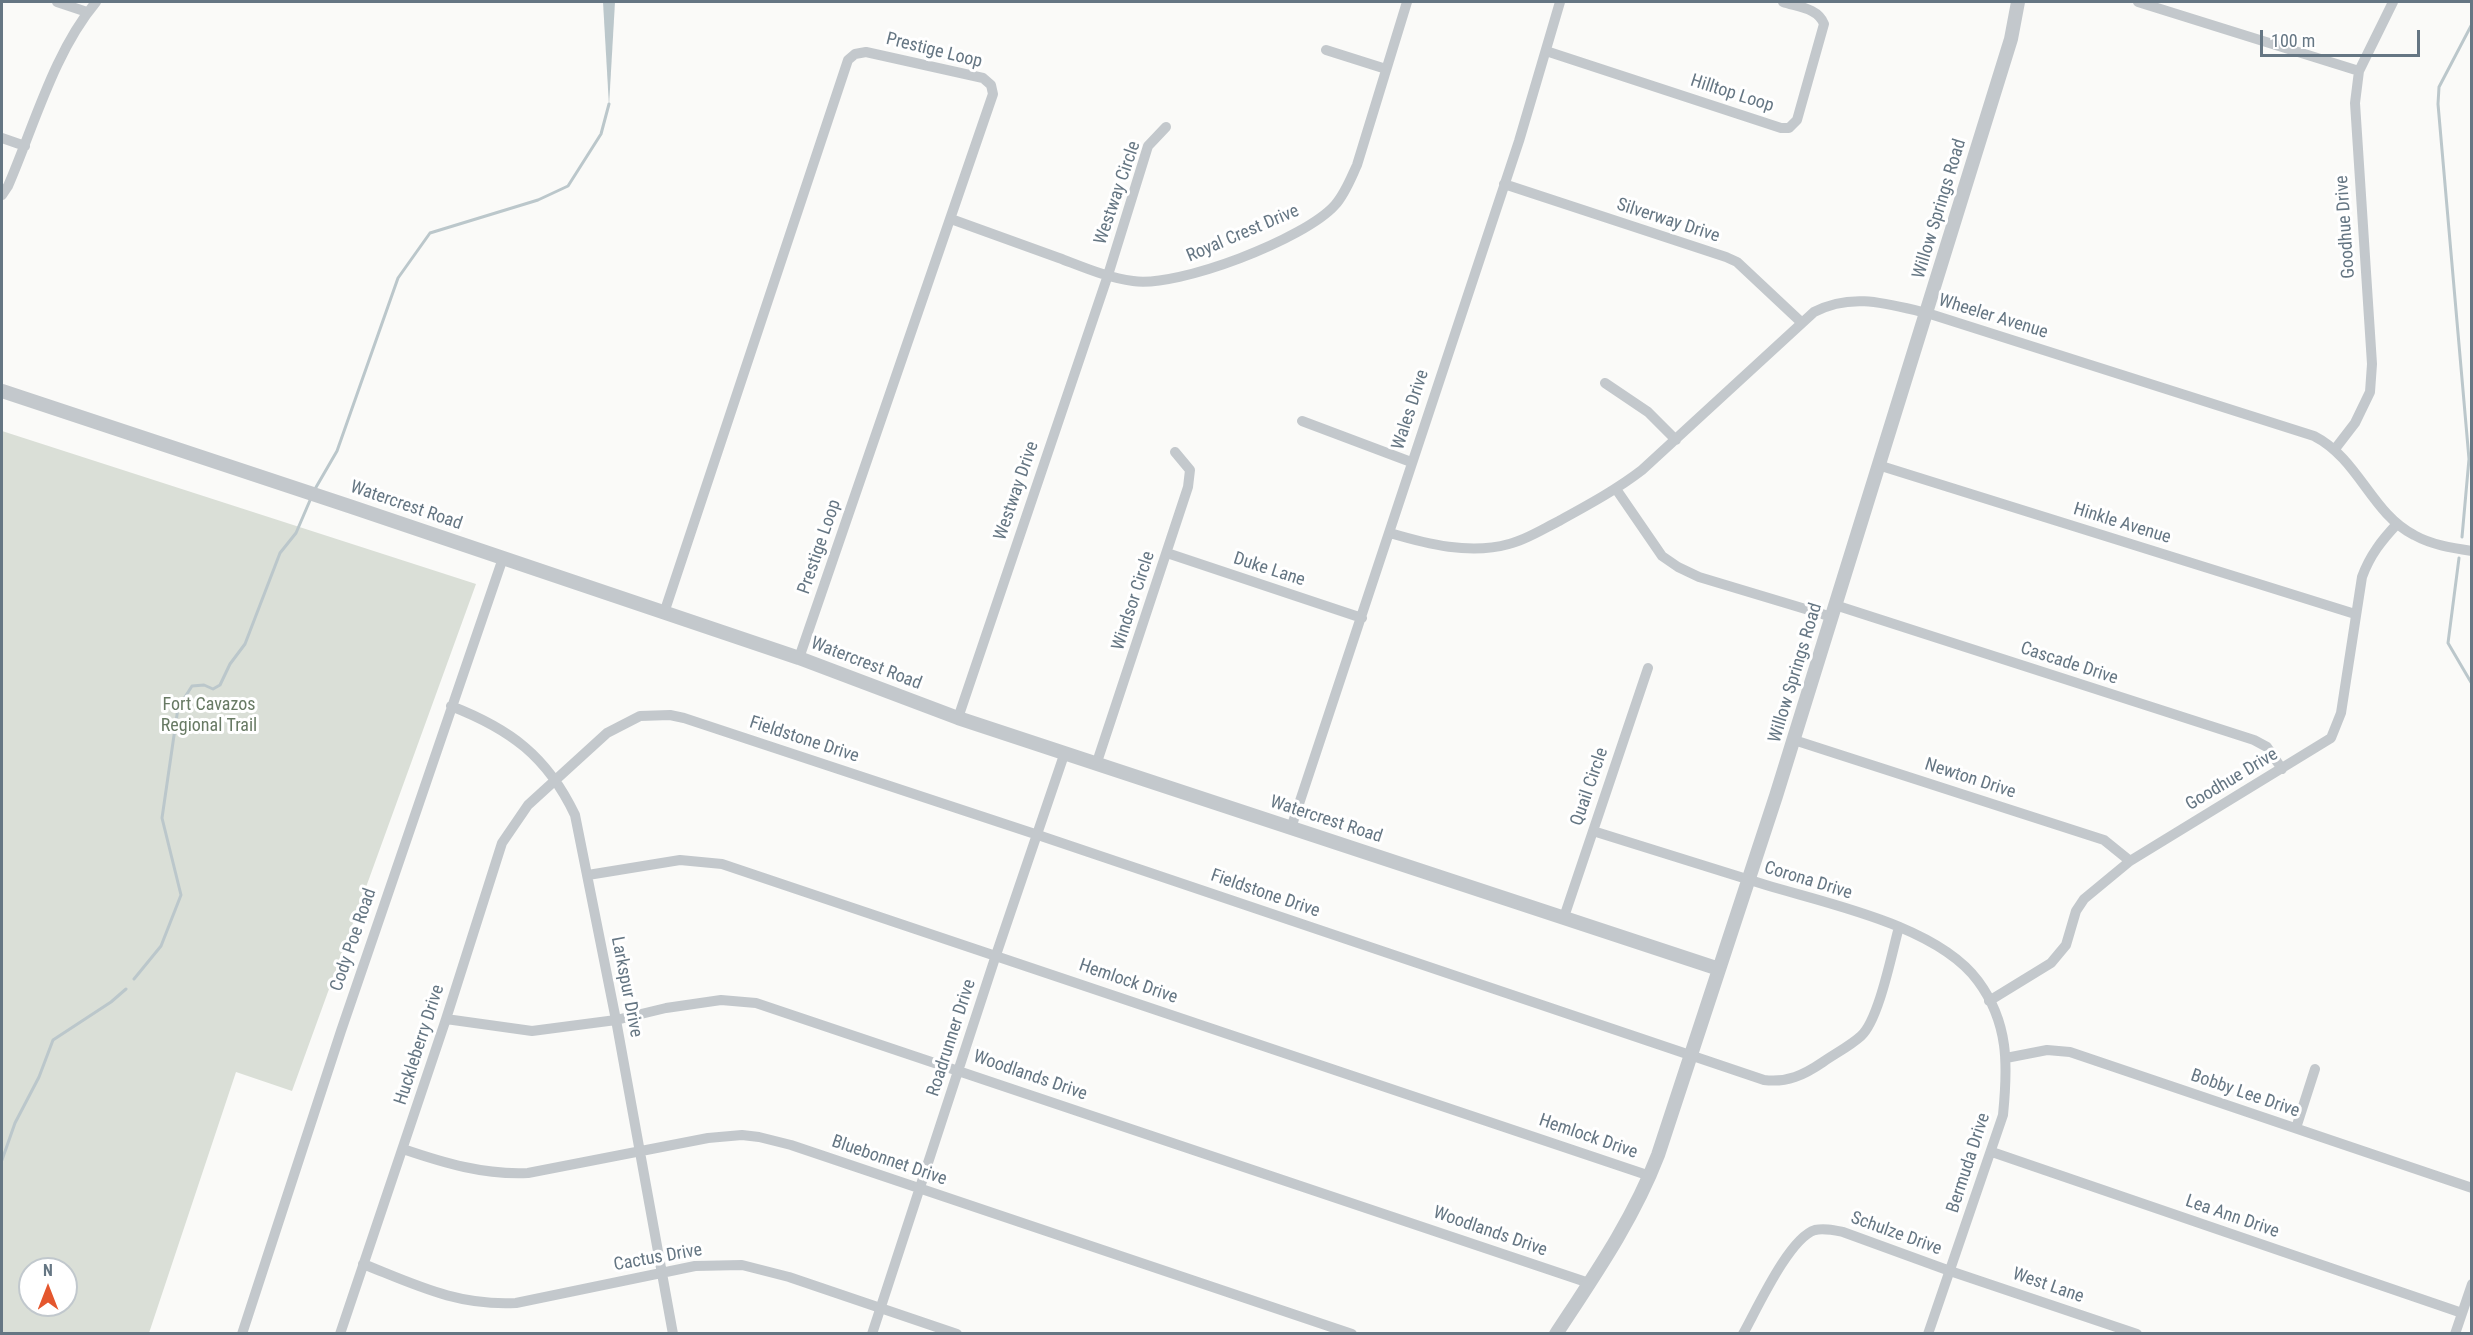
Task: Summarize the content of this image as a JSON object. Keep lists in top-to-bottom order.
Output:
{
  "streets": {
    "street": [
      "Prestige Loop",
      "Hilltop Loop",
      "Westway Circle",
      "Willow Springs Road",
      "Silverway Drive",
      "Goodhue Drive",
      "Royal Crest Drive",
      "Wheeler Avenue",
      "Wales Drive",
      "Westway Drive",
      "Watercrest Road",
      "Hinkle Avenue",
      "Duke Lane",
      "Windsor Circle",
      "Cascade Drive",
      "Fieldstone Drive",
      "Newton Drive",
      "Quail Circle",
      "Corona Drive",
      "Cody Poe Road",
      "Hemlock Drive",
      "Larkspur Drive",
      "Roadrunner Drive",
      "Huckleberry Drive",
      "Woodlands Drive",
      "Bobby Lee Drive",
      "Bluebonnet Drive",
      "Bermuda Drive",
      "Lea Ann Drive",
      "Schulze Drive",
      "Cactus Drive",
      "West Lane"
    ]
  },
  "crossings": [
    ["Prestige Loop", "Royal Crest Drive"],
    ["Prestige Loop", "Watercrest Road"],
    ["Hilltop Loop", "Wales Drive"],
    ["Westway Circle", "Royal Crest Drive"],
    ["Westway Circle", "Westway Drive"],
    ["Willow Springs Road", "Wheeler Avenue"],
    ["Willow Springs Road", "Watercrest Road"],
    ["Willow Springs Road", "Hinkle Avenue"],
    ["Willow Springs Road", "Cascade Drive"],
    ["Willow Springs Road", "Fieldstone Drive"],
    ["Willow Springs Road", "Newton Drive"],
    ["Willow Springs Road", "Corona Drive"],
    ["Willow Springs Road", "Hemlock Drive"],
    ["Willow Springs Road", "Woodlands Drive"],
    ["Silverway Drive", "Wheeler Avenue"],
    ["Silverway Drive", "Wales Drive"],
    ["Goodhue Drive", "Wheeler Avenue"],
    ["Goodhue Drive", "Hinkle Avenue"],
    ["Goodhue Drive", "Cascade Drive"],
    ["Goodhue Drive", "Newton Drive"],
    ["Goodhue Drive", "Corona Drive"],
    ["Goodhue Drive", "Bermuda Drive"],
    ["Royal Crest Drive", "Westway Drive"],
    ["Wheeler Avenue", "Wales Drive"],
    ["Wheeler Avenue", "Cascade Drive"],
    ["Wales Drive", "Watercrest Road"],
    ["Wales Drive", "Duke Lane"],
    ["Westway Drive", "Watercrest Road"],
    ["Watercrest Road", "Windsor Circle"],
    ["Watercrest Road", "Quail Circle"],
    ["Watercrest Road", "Cody Poe Road"],
    ["Watercrest Road", "Roadrunner Drive"],
    ["Duke Lane", "Windsor Circle"],
    ["Fieldstone Drive", "Corona Drive"],
    ["Fieldstone Drive", "Larkspur Drive"],
    ["Fieldstone Drive", "Roadrunner Drive"],
    ["Fieldstone Drive", "Huckleberry Drive"],
    ["Quail Circle", "Corona Drive"],
    ["Corona Drive", "Bermuda Drive"],
    ["Cody Poe Road", "Larkspur Drive"],
    ["Hemlock Drive", "Larkspur Drive"],
    ["Hemlock Drive", "Roadrunner Drive"],
    ["Larkspur Drive", "Huckleberry Drive"],
    ["Larkspur Drive", "Woodlands Drive"],
    ["Larkspur Drive", "Bluebonnet Drive"],
    ["Larkspur Drive", "Cactus Drive"],
    ["Roadrunner Drive", "Woodlands Drive"],
    ["Roadrunner Drive", "Bluebonnet Drive"],
    ["Roadrunner Drive", "Cactus Drive"],
    ["Huckleberry Drive", "Woodlands Drive"],
    ["Huckleberry Drive", "Bluebonnet Drive"],
    ["Huckleberry Drive", "Cactus Drive"],
    ["Bobby Lee Drive", "Bermuda Drive"],
    ["Bermuda Drive", "Lea Ann Drive"],
    ["Bermuda Drive", "Schulze Drive"],
    ["Bermuda Drive", "West Lane"],
    ["Schulze Drive", "West Lane"]
  ],
  "parks": ["Fort Cavazos Regional Trail"],
  "scale_bar": "100 m",
  "north": "top"
}
